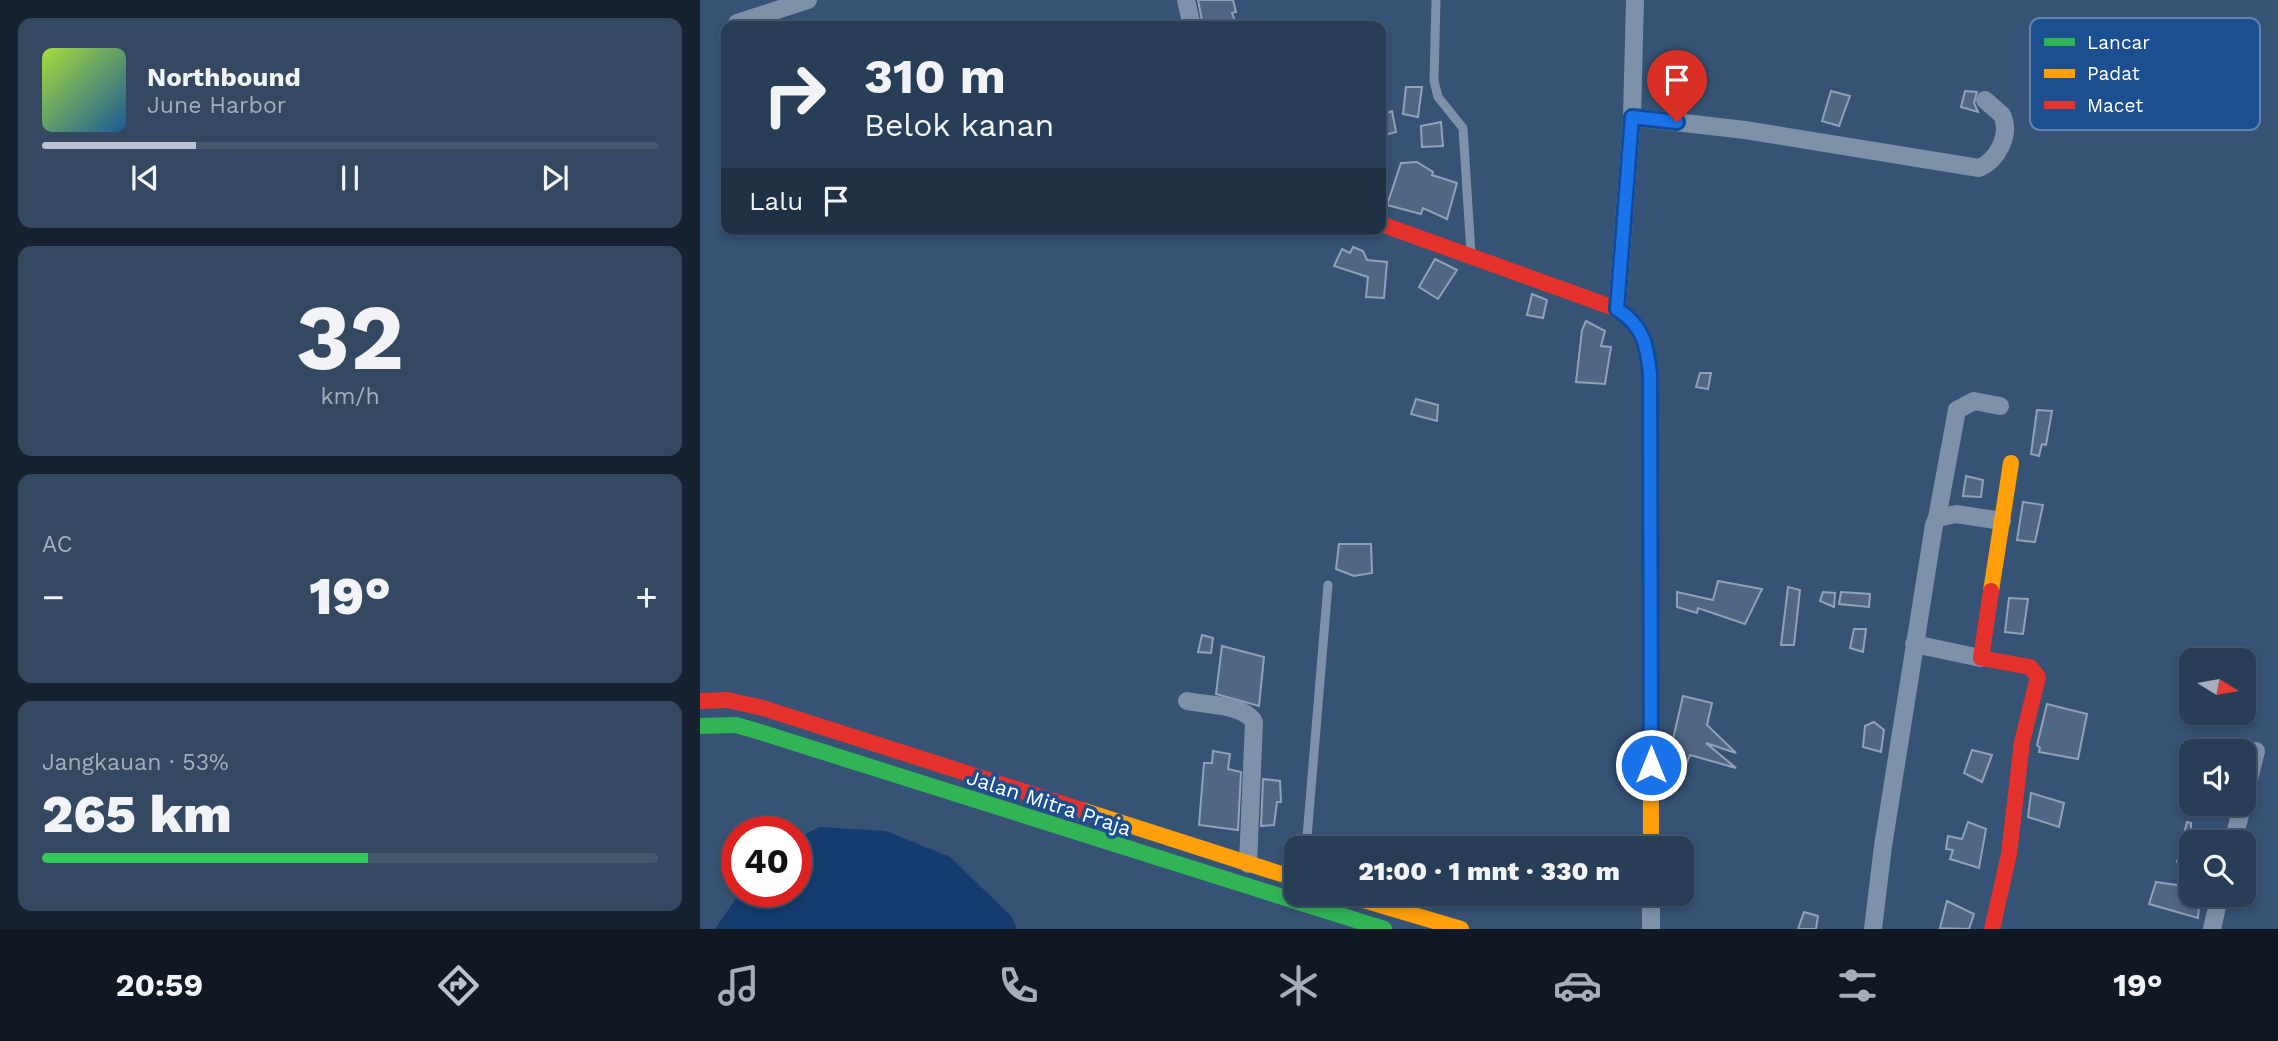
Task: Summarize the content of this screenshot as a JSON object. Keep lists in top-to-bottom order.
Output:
{
  "streets": {
    "street": ["Jalan Mitra Praja"]
  },
  "legend": ["Lancar", "Padat", "Macet"],
  "north": "right",
  "page": {
    "turn": ["310 m", "Belok kanan"],
    "song": ["Northbound", "June Harbor"],
    "then": "Lalu",
    "tile": [
      ["32", "km/h"],
      "AC",
      ["Jangkauan · 53%", "265 km"]
    ],
    "heat": ["−", "19°", "+"],
    "limit": "40",
    "trip": "21:00 · 1 mnt · 330 m",
    "tabs": ["20:59", "19°"]
  }
}
